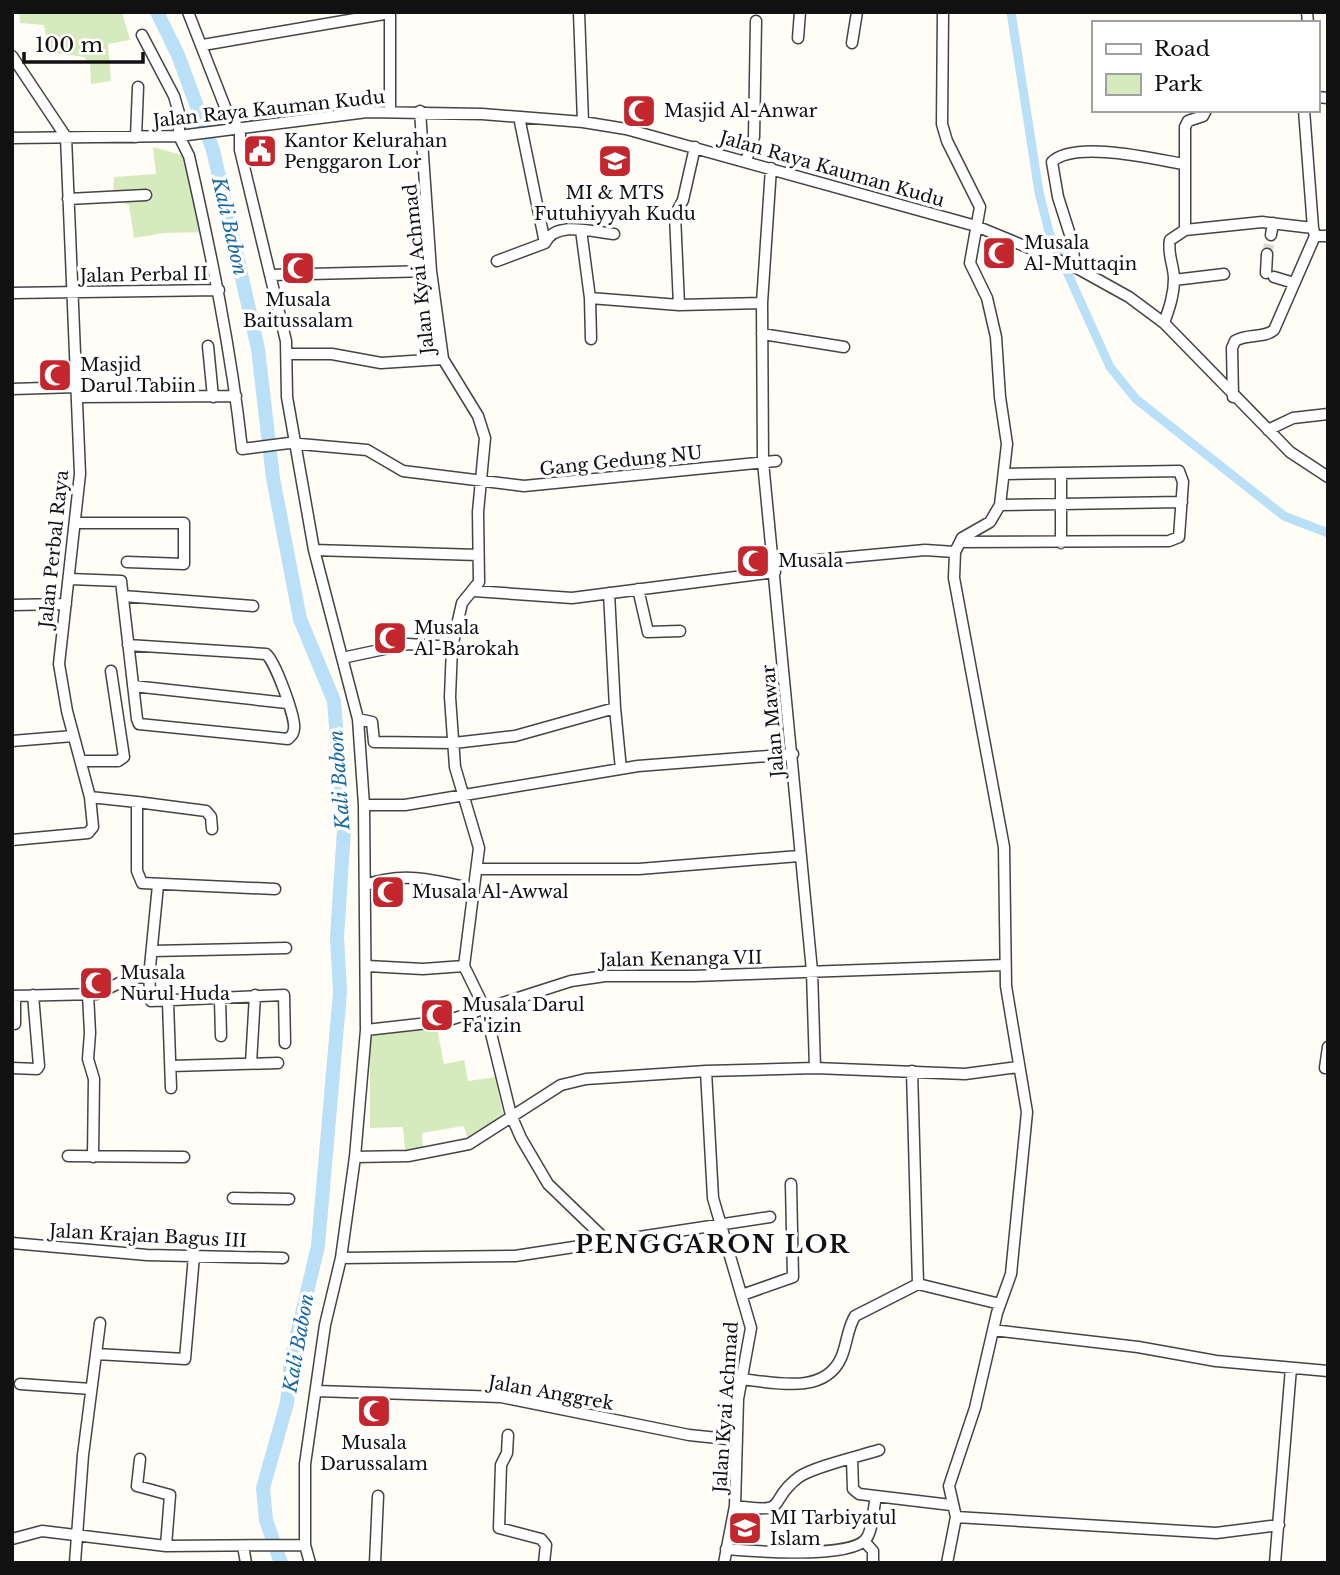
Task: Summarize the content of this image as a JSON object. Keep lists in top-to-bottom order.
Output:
{
  "streets": {
    "street": [
      "Jalan Raya Kauman Kudu",
      "Jalan Kyai Achmad",
      "Jalan Perbal II",
      "Gang Gedung NU",
      "Jalan Perbal Raya",
      "Jalan Mawar",
      "Jalan Kenanga VII",
      "Jalan Krajan Bagus III",
      "Jalan Anggrek"
    ]
  },
  "crossings": [
    ["Jalan Raya Kauman Kudu", "Jalan Kyai Achmad"],
    ["Jalan Raya Kauman Kudu", "Jalan Perbal Raya"],
    ["Jalan Raya Kauman Kudu", "Jalan Mawar"],
    ["Jalan Kyai Achmad", "Gang Gedung NU"],
    ["Jalan Kyai Achmad", "Jalan Anggrek"],
    ["Jalan Perbal II", "Jalan Perbal Raya"],
    ["Gang Gedung NU", "Jalan Mawar"],
    ["Jalan Mawar", "Jalan Kenanga VII"]
  ],
  "districts": ["PENGGARON LOR"],
  "water": ["Kali Babon"],
  "places": {
    "mosque": [
      "Masjid Al-Anwar",
      "Musala Al-Muttaqin",
      "Musala Baitussalam",
      "Masjid Darul Tabiin",
      "Musala",
      "Musala Al-Barokah",
      "Musala Al-Awwal",
      "Musala Nurul Huda",
      "Musala Darul Fa'izin",
      "Musala Darussalam"
    ],
    "public building": ["Kantor Kelurahan Penggaron Lor"],
    "school or university": ["MI & MTS Futuhiyyah Kudu", "MI Tarbiyatul Islam"]
  },
  "legend": ["Road", "Park"],
  "scale_bar": "100 m"
}
